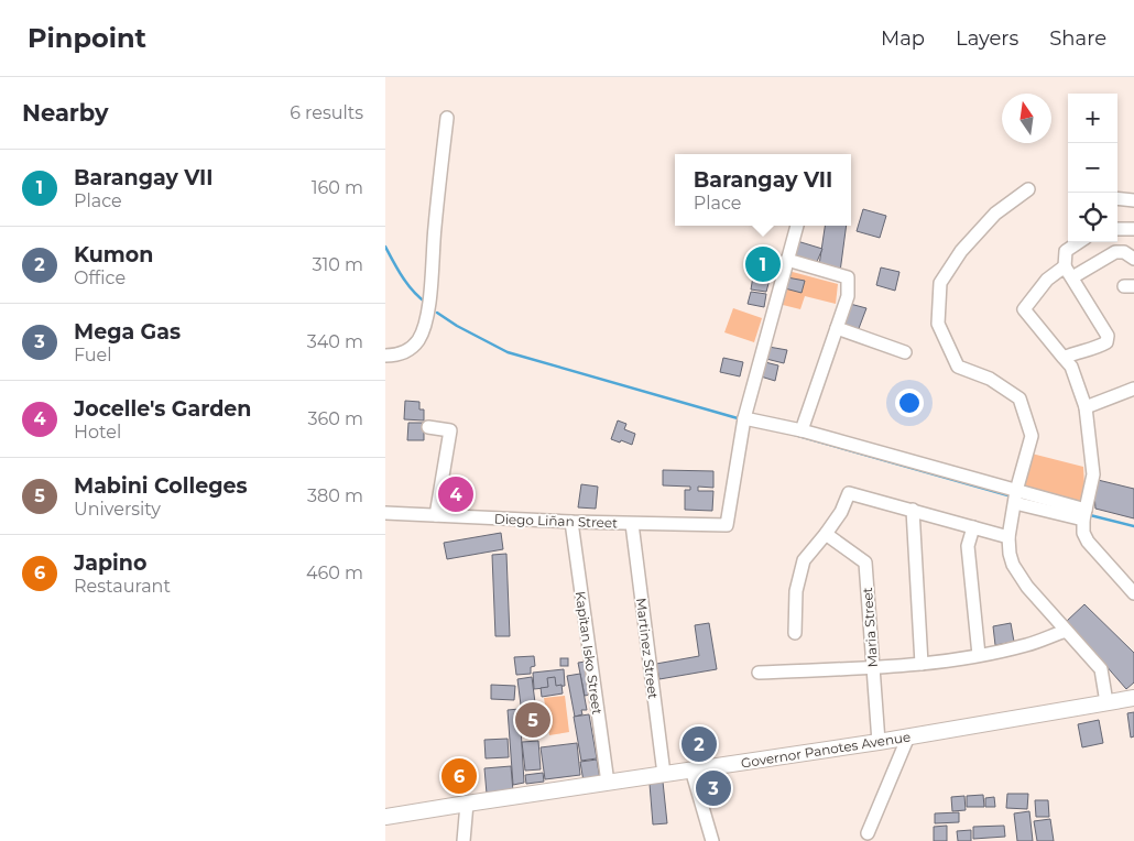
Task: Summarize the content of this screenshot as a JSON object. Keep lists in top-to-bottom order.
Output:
{
  "streets": {
    "main road": ["Governor Panotes Avenue"],
    "street": [
      "Diego Liñan Street",
      "Maria Street",
      "Martinez Street",
      "Kapitan Isko Street"
    ]
  },
  "crossings": [
    ["Diego Liñan Street", "Martinez Street"],
    ["Diego Liñan Street", "Kapitan Isko Street"],
    ["Maria Street", "Governor Panotes Avenue"],
    ["Martinez Street", "Governor Panotes Avenue"],
    ["Kapitan Isko Street", "Governor Panotes Avenue"]
  ],
  "north": "top",
  "page": {
    "header": "Pinpoint",
    "nav": ["Map", "Layers", "Share"],
    "heading": ["Nearby", "6 results"],
    "map_buttons": ["+", "−"],
    "list": [
      {
        "mark": "1",
        "name": "Barangay VII",
        "note": "Place",
        "value": "160 m"
      },
      {
        "mark": "2",
        "name": "Kumon",
        "note": "Office",
        "value": "310 m"
      },
      {
        "mark": "3",
        "name": "Mega Gas",
        "note": "Fuel",
        "value": "340 m"
      },
      {
        "mark": "4",
        "name": "Jocelle's Garden",
        "note": "Hotel",
        "value": "360 m"
      },
      {
        "mark": "5",
        "name": "Mabini Colleges",
        "note": "University",
        "value": "380 m"
      },
      {
        "mark": "6",
        "name": "Japino",
        "note": "Restaurant",
        "value": "460 m"
      }
    ],
    "popup": ["Barangay VII", "Place"],
    "pins": [
      "1",
      "4",
      "5",
      "2",
      "6",
      "3"
    ]
  }
}
